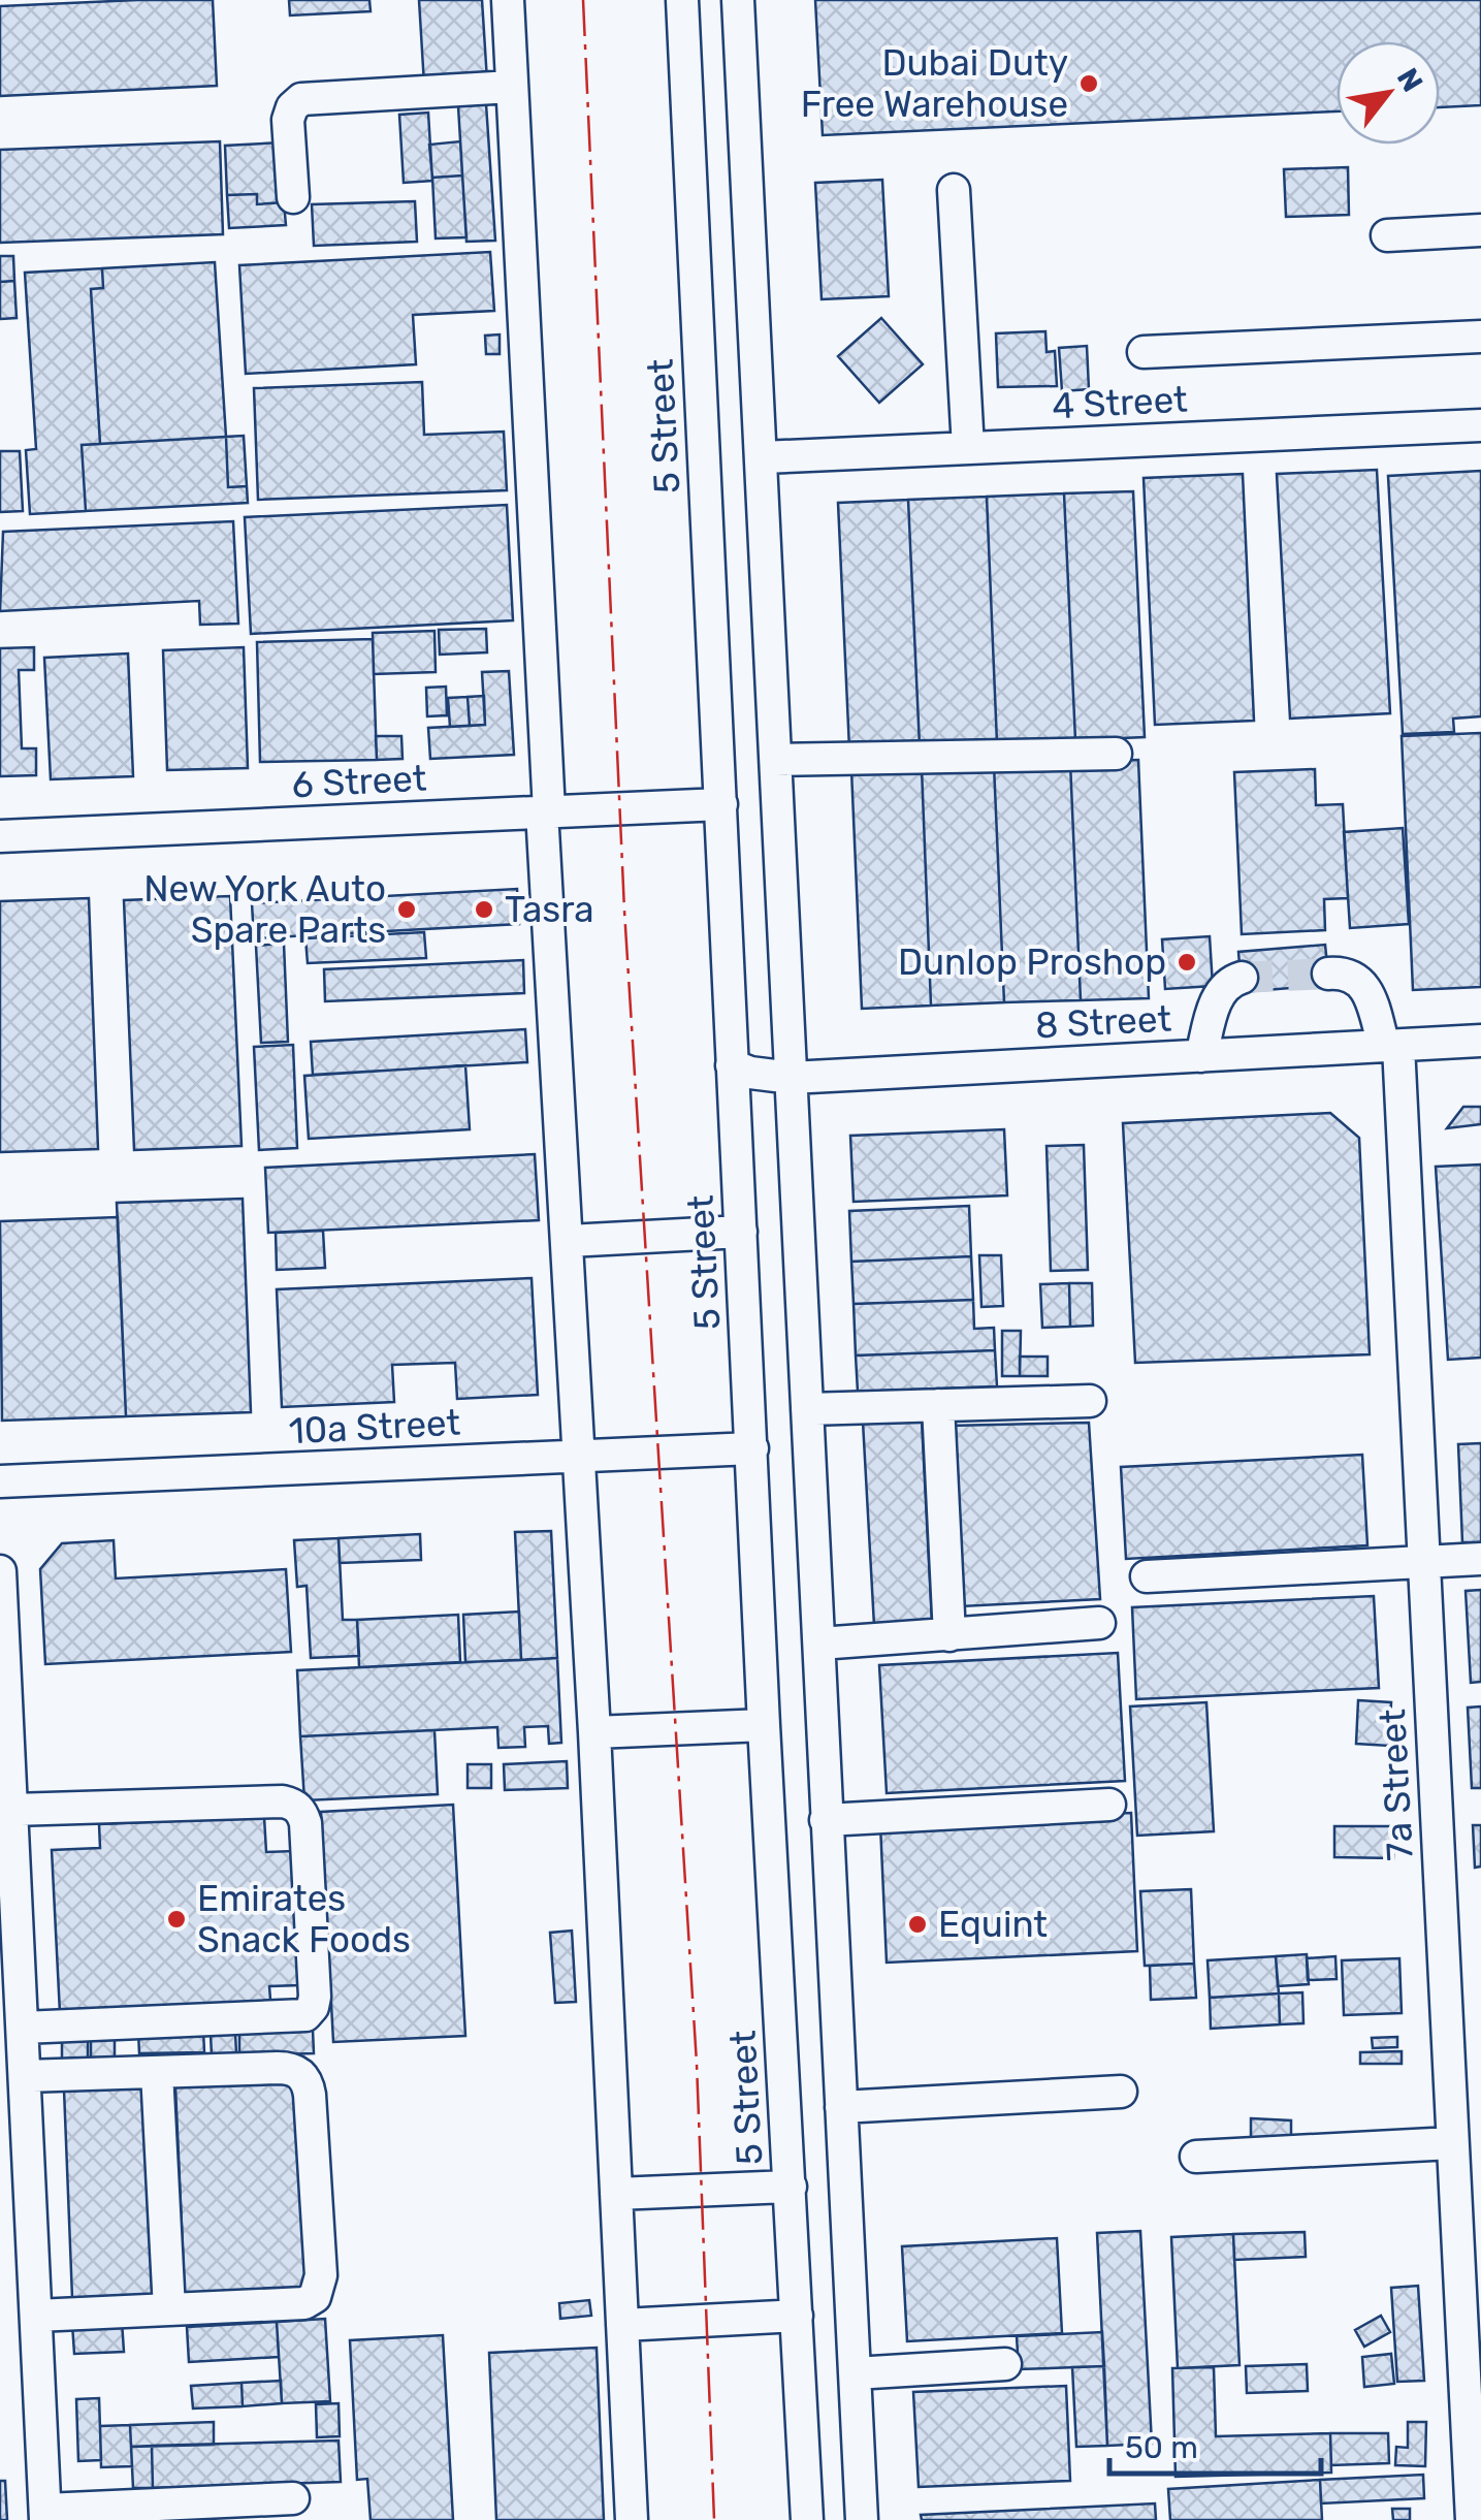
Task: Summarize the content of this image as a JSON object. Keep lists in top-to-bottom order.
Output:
{
  "streets": {
    "street": [
      "4 Street",
      "5 Street",
      "6 Street",
      "8 Street",
      "10a Street",
      "7a Street"
    ]
  },
  "crossings": [
    ["5 Street", "6 Street"],
    ["5 Street", "8 Street"],
    ["5 Street", "10a Street"],
    ["8 Street", "7a Street"]
  ],
  "places": [
    "Dubai Duty Free Warehouse",
    "New York Auto Spare Parts",
    "Tasra",
    "Dunlop Proshop",
    "Emirates Snack Foods",
    "Equint"
  ],
  "scale_bar": "50 m",
  "north": "top right"
}
